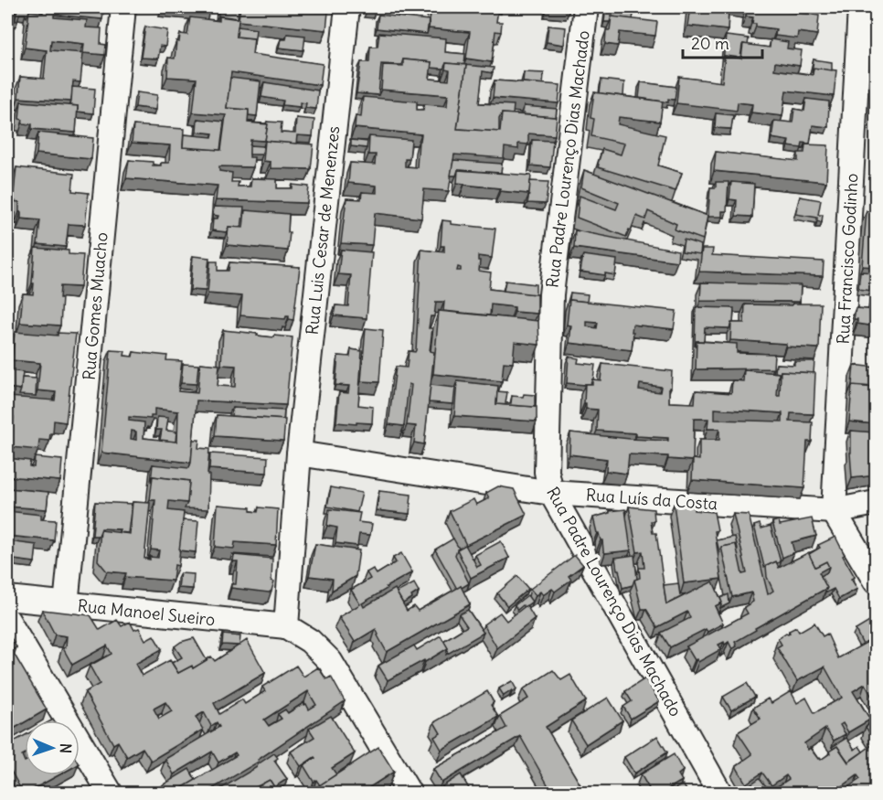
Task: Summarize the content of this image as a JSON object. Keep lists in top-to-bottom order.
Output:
{
  "streets": {
    "street": [
      "Rua Padre Lourenço Dias Machado",
      "Rua Luis Cesar de Menenzes",
      "Rua Francisco Godinho",
      "Rua Gomes Muacho",
      "Rua Luís da Costa",
      "Rua Manoel Sueiro"
    ]
  },
  "crossings": [
    ["Rua Padre Lourenço Dias Machado", "Rua Luís da Costa"],
    ["Rua Luis Cesar de Menenzes", "Rua Luís da Costa"],
    ["Rua Luis Cesar de Menenzes", "Rua Manoel Sueiro"],
    ["Rua Francisco Godinho", "Rua Luís da Costa"],
    ["Rua Gomes Muacho", "Rua Manoel Sueiro"]
  ],
  "scale_bar": "20 m",
  "north": "right"
}
